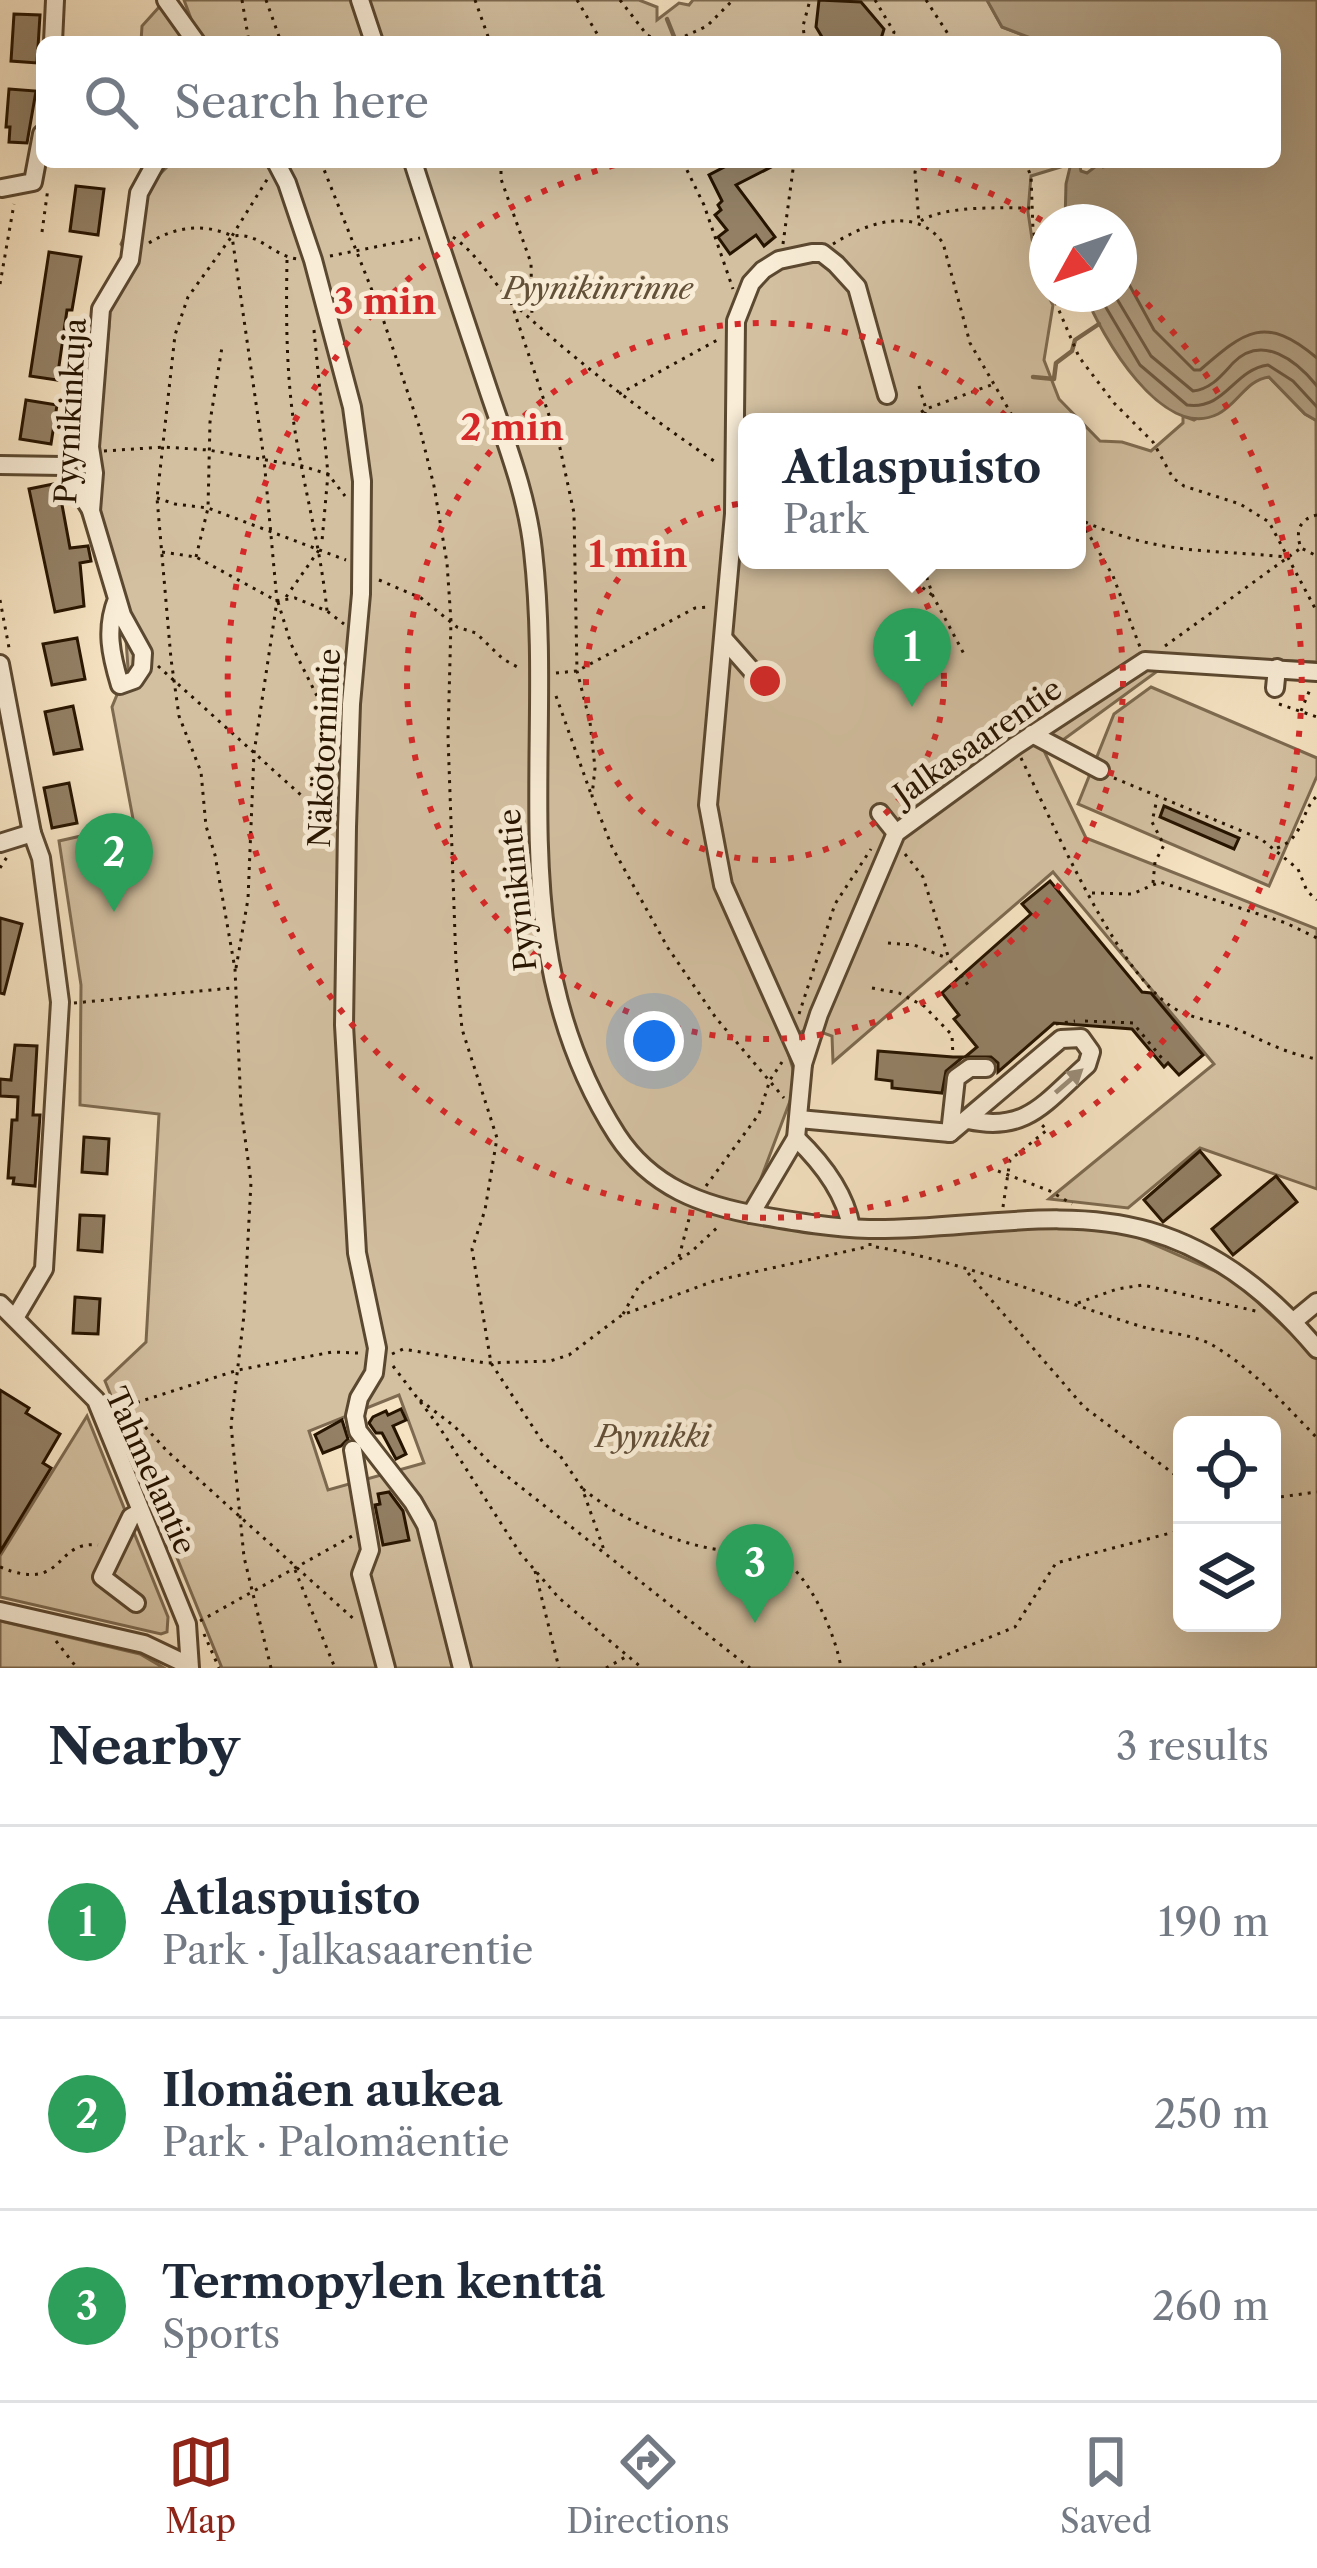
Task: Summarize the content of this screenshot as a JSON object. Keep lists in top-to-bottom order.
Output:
{
  "streets": {
    "street": [
      "Pyynikinkuja",
      "Jalkasaarentie",
      "Näkötornintie",
      "Pyynikintie",
      "Tahmelantie"
    ]
  },
  "crossings": [
    ["Jalkasaarentie", "Pyynikintie"]
  ],
  "parks": ["Pyynikinrinne", "Pyynikki"],
  "north": "bottom left",
  "page": {
    "search": "Search here",
    "popup": ["Atlaspuisto", "Park"],
    "pins": ["1", "2", "3"],
    "heading": ["Nearby", "3 results"],
    "list": [
      {
        "mark": "1",
        "name": "Atlaspuisto",
        "note": "Park · Jalkasaarentie",
        "value": "190 m"
      },
      {
        "mark": "2",
        "name": "Ilomäen aukea",
        "note": "Park · Palomäentie",
        "value": "250 m"
      },
      {
        "mark": "3",
        "name": "Termopylen kenttä",
        "note": "Sports",
        "value": "260 m"
      }
    ],
    "nav": ["Map", "Directions", "Saved"]
  },
  "rings": ["3 min", "2 min", "1 min"]
}
